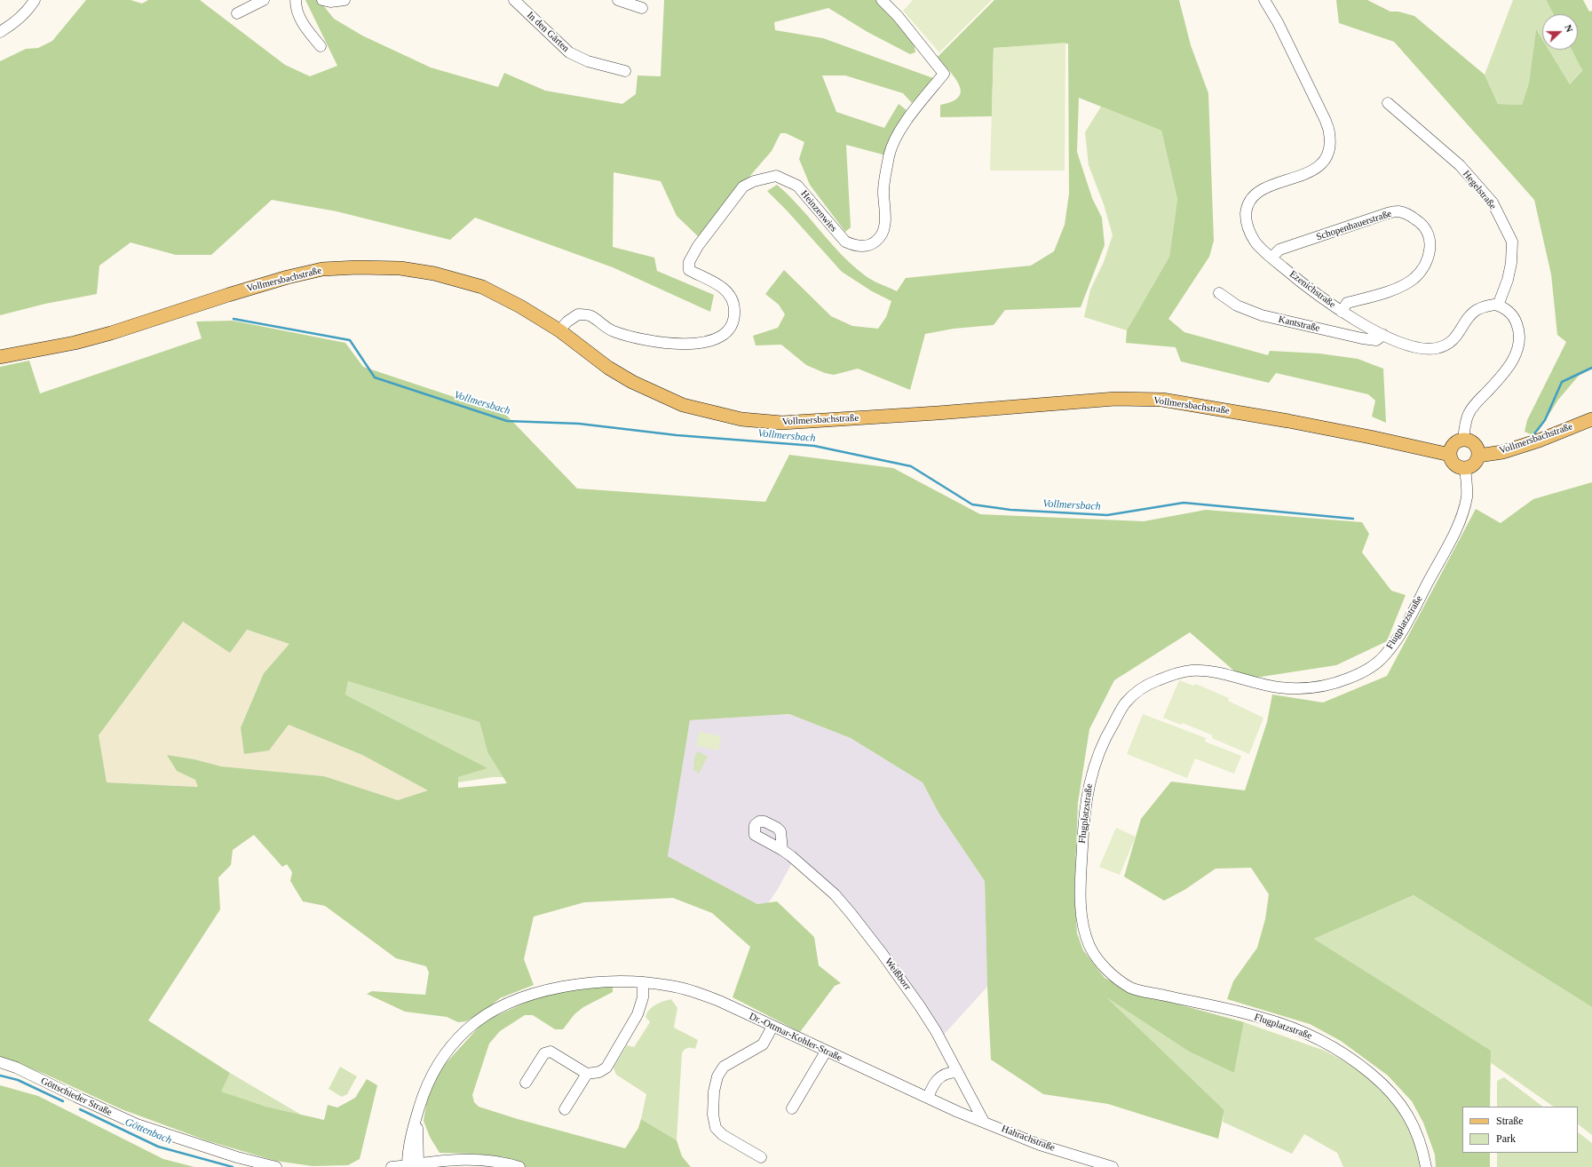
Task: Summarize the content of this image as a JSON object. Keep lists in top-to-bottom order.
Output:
{
  "streets": {
    "main road": ["Vollmersbachstraße"],
    "street": [
      "In den Gärten",
      "Hegelstraße",
      "Heinzenwies",
      "Schopenhauerstraße",
      "Ezenichstraße",
      "Kantstraße",
      "Flugplatzstraße",
      "Weißborr",
      "Dr.-Ottmar-Kohler-Straße",
      "Göttschieder Straße",
      "Hahrachstraße"
    ]
  },
  "crossings": [
    ["Hegelstraße", "Ezenichstraße"],
    ["Heinzenwies", "Vollmersbachstraße"],
    ["Schopenhauerstraße", "Ezenichstraße"],
    ["Vollmersbachstraße", "Flugplatzstraße"],
    ["Ezenichstraße", "Kantstraße"],
    ["Weißborr", "Hahrachstraße"],
    ["Dr.-Ottmar-Kohler-Straße", "Hahrachstraße"]
  ],
  "water": ["Vollmersbach", "Göttenbach"],
  "legend": ["Straße", "Park"],
  "north": "right"
}
